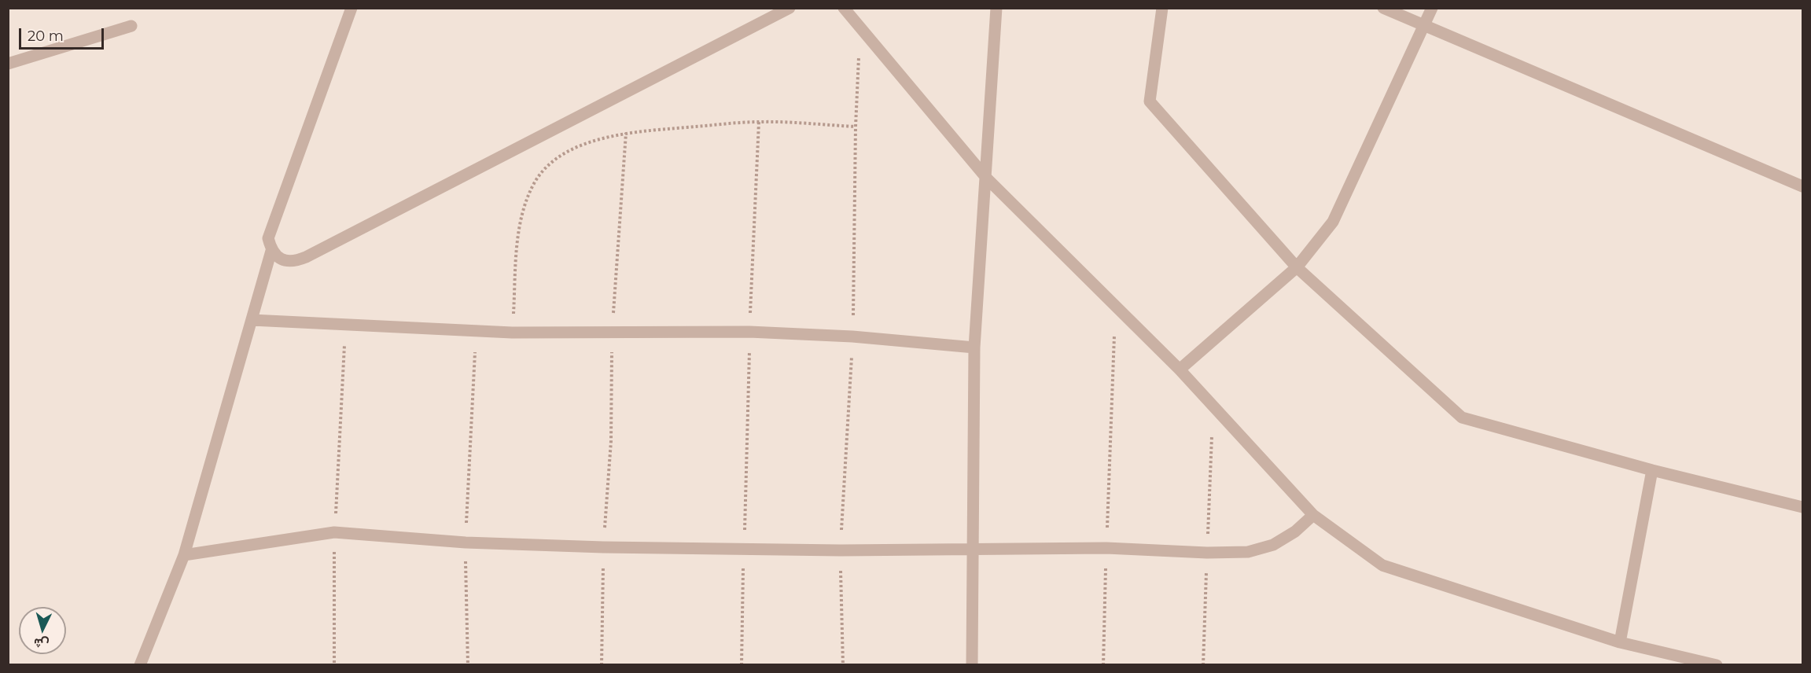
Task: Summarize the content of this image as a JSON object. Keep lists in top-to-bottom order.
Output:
{
  "scale_bar": "20 m",
  "north": "bottom"
}
